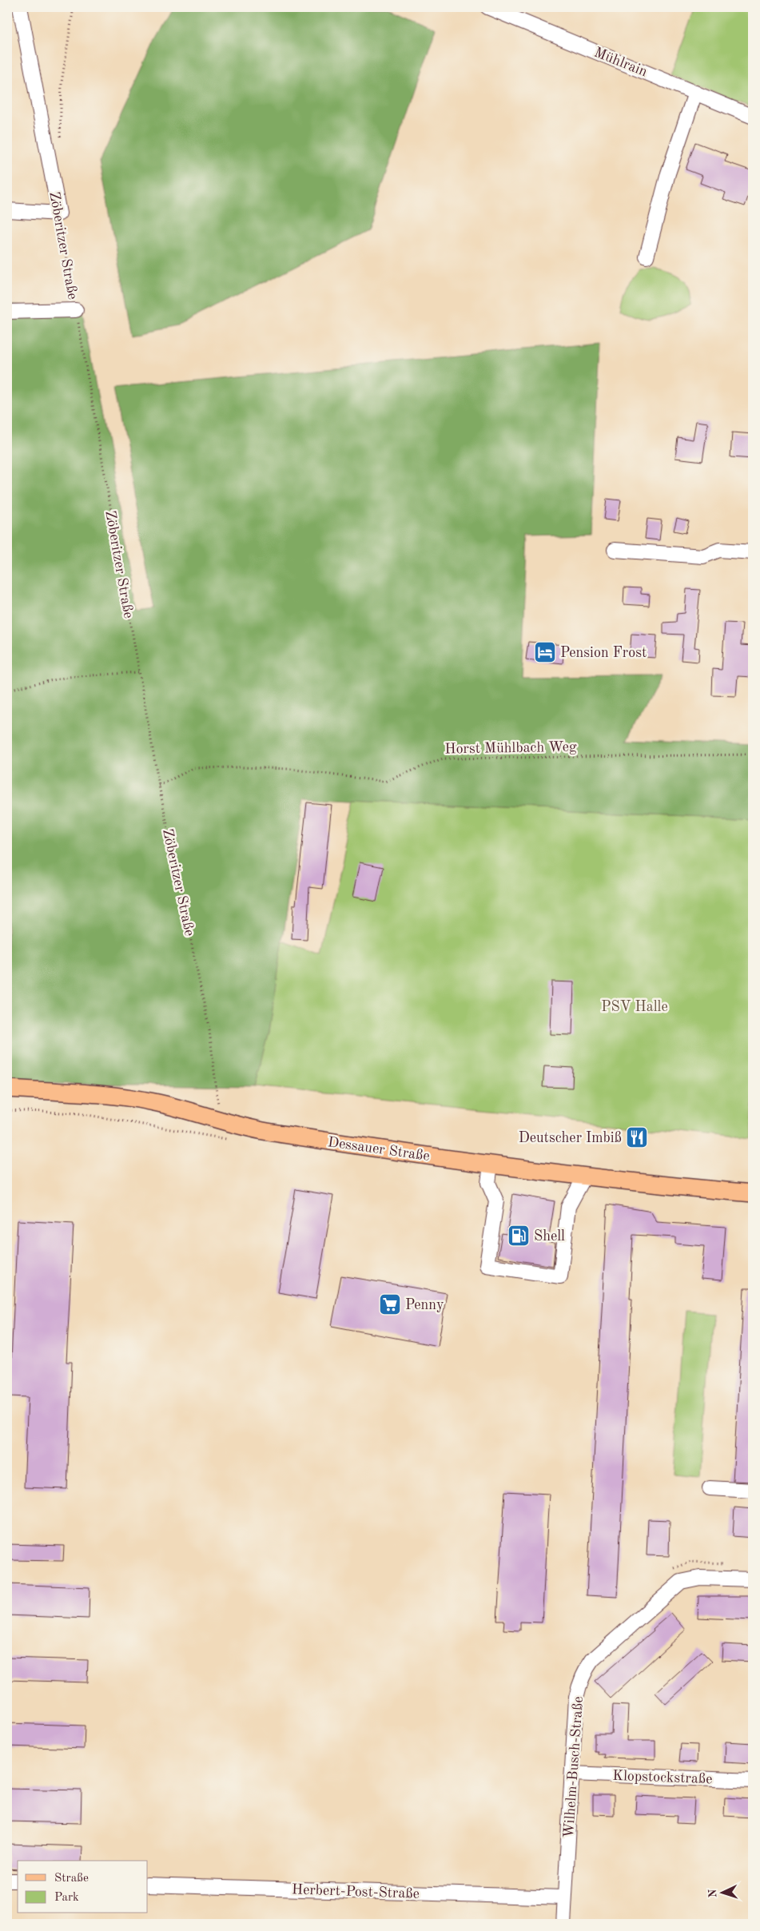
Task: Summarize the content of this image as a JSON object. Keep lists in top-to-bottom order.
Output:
{
  "streets": {
    "main road": ["Dessauer Straße"],
    "street": [
      "Mühlrain",
      "Zöberitzer Straße",
      "Wilhelm-Busch-Straße",
      "Klopstockstraße",
      "Herbert-Post-Straße"
    ],
    "path": ["Horst Mühlbach Weg"]
  },
  "crossings": [
    ["Zöberitzer Straße", "Horst Mühlbach Weg"],
    ["Zöberitzer Straße", "Dessauer Straße"],
    ["Wilhelm-Busch-Straße", "Klopstockstraße"],
    ["Wilhelm-Busch-Straße", "Herbert-Post-Straße"]
  ],
  "parks": ["PSV Halle"],
  "places": {
    "hotel": ["Pension Frost"],
    "restaurant": ["Deutscher Imbiß"],
    "fuel station": ["Shell"],
    "supermarket": ["Penny"]
  },
  "legend": ["Straße", "Park"],
  "north": "left"
}
